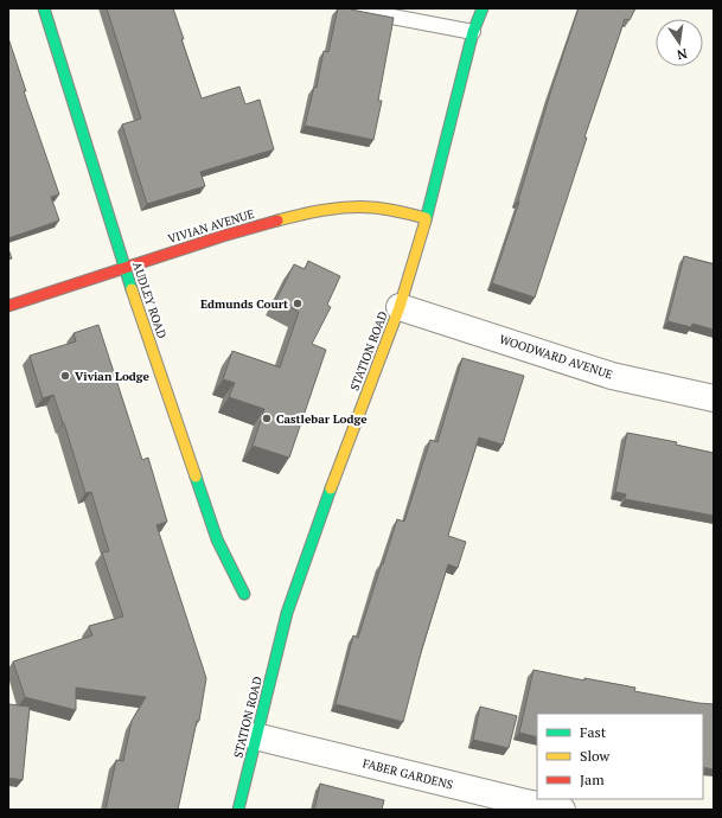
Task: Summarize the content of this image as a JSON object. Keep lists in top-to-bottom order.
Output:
{
  "streets": {
    "street": [
      "VIVIAN AVENUE",
      "AUDLEY ROAD",
      "STATION ROAD",
      "WOODWARD AVENUE",
      "FABER GARDENS"
    ]
  },
  "crossings": [
    ["VIVIAN AVENUE", "AUDLEY ROAD"],
    ["VIVIAN AVENUE", "STATION ROAD"],
    ["STATION ROAD", "WOODWARD AVENUE"],
    ["STATION ROAD", "FABER GARDENS"]
  ],
  "places": ["Edmunds Court", "Vivian Lodge", "Castlebar Lodge"],
  "legend": ["Fast", "Slow", "Jam"],
  "north": "bottom"
}
